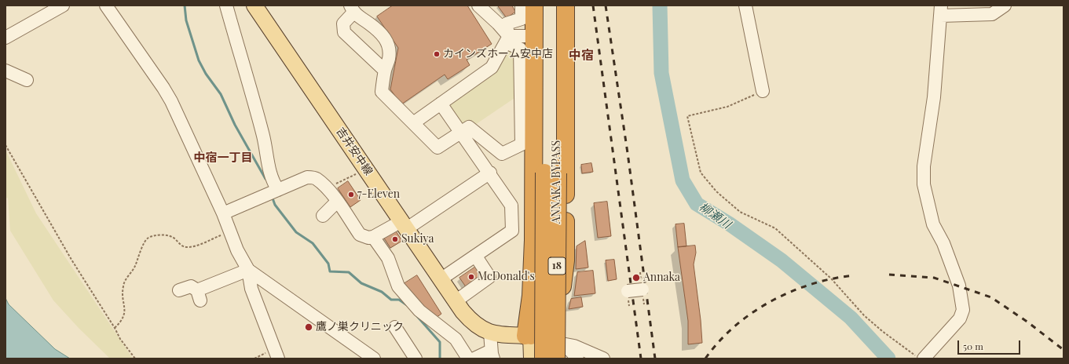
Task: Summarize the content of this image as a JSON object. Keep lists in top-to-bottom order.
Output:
{
  "streets": {
    "highway": ["ANNAKA BYPASS", "18"],
    "main road": ["吉井安中線"]
  },
  "districts": ["中宿", "中宿一丁目"],
  "water": ["柳瀬川"],
  "places": [
    "カインズホーム安中店",
    "7-Eleven",
    "Sukiya",
    "McDonald's",
    "Annaka",
    "鷹ノ巣クリニック"
  ],
  "scale_bar": "50 m"
}
